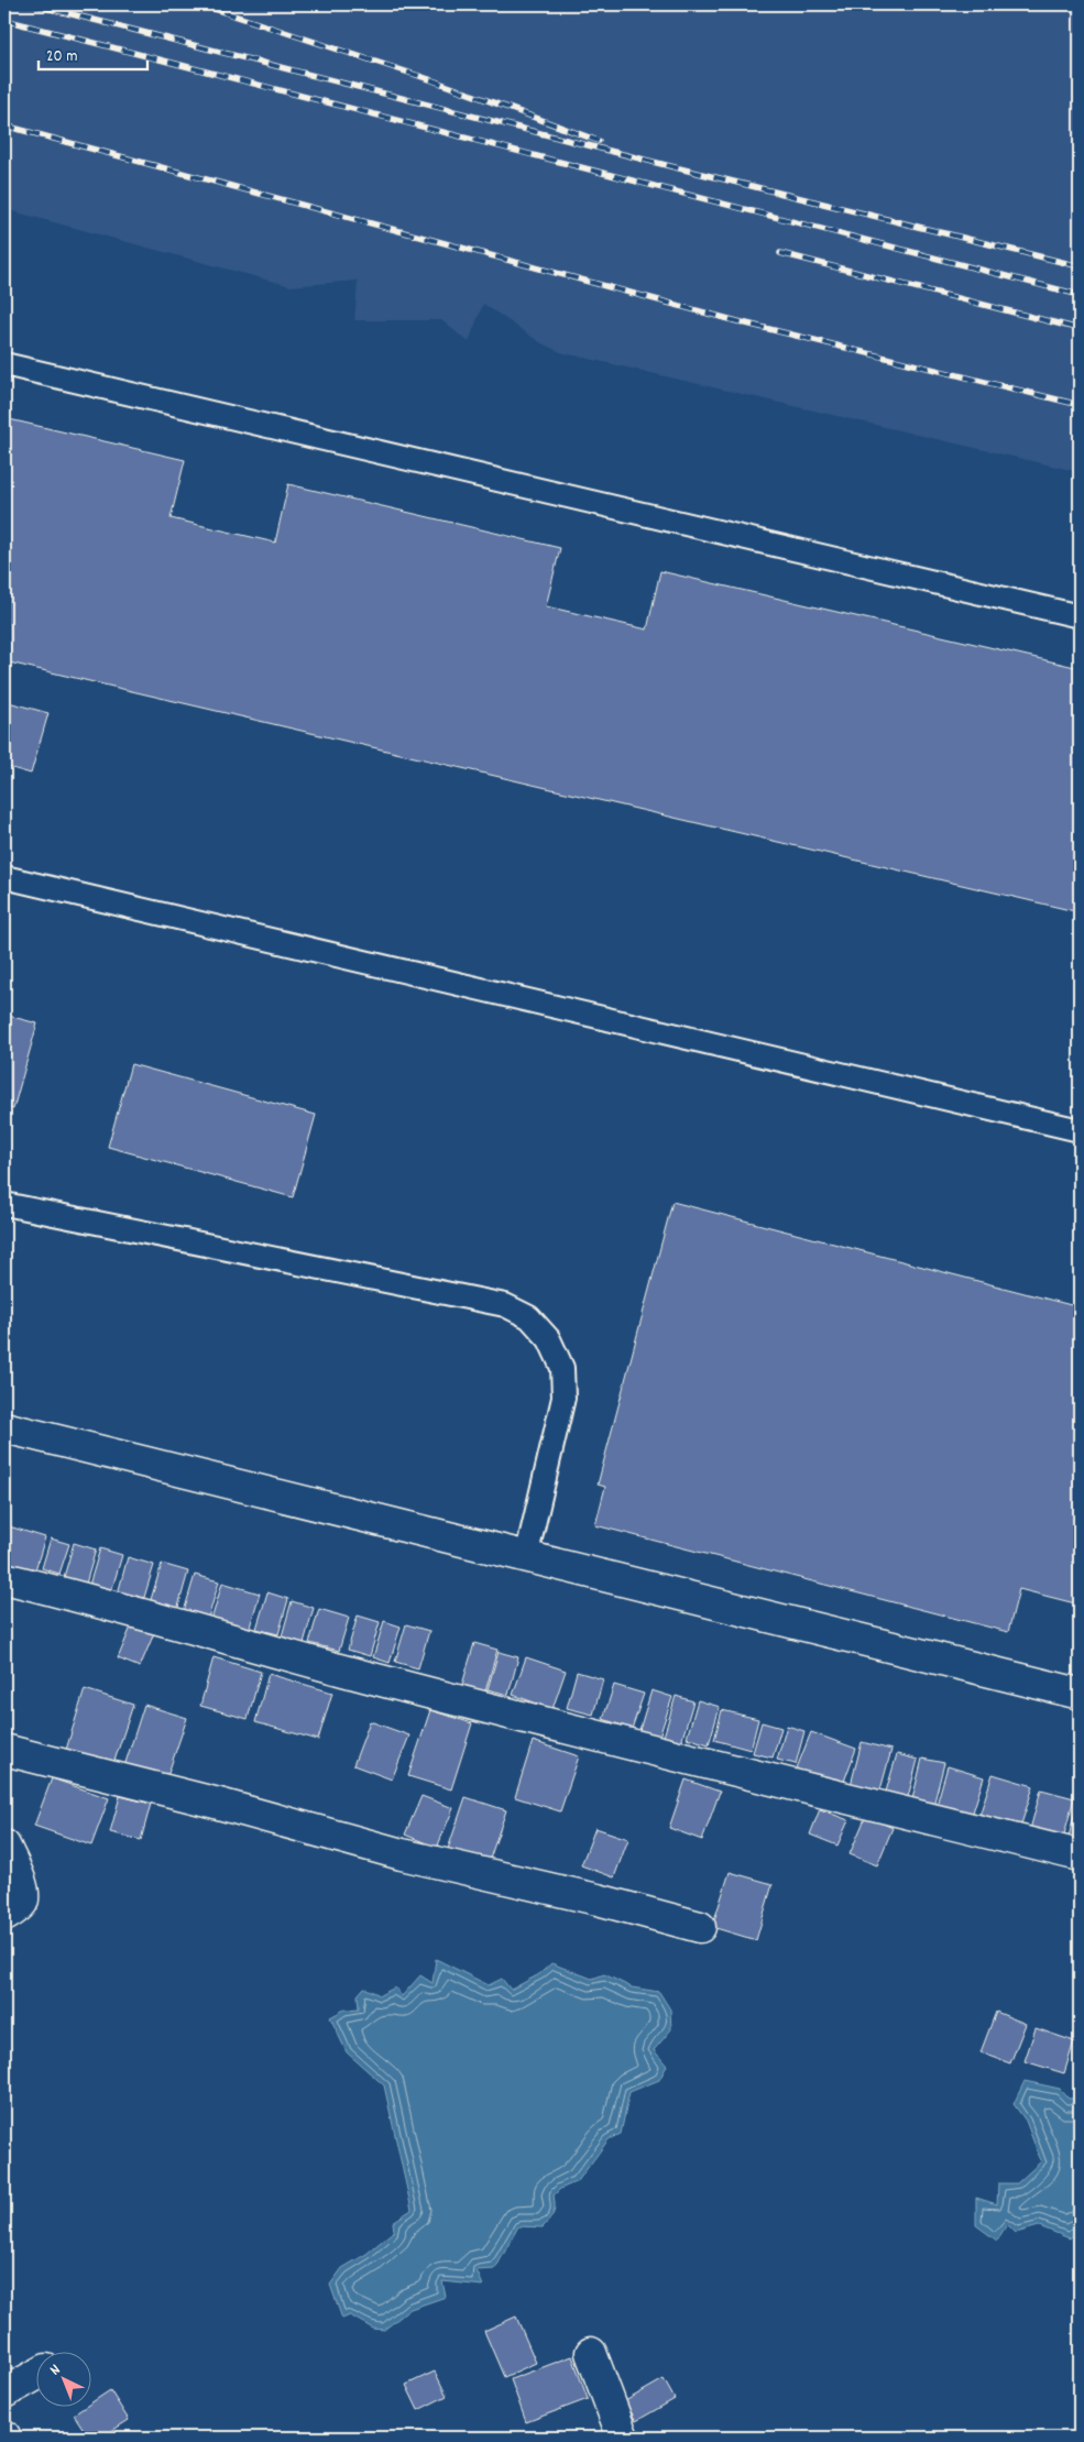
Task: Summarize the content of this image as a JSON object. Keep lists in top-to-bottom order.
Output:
{
  "scale_bar": "20 m",
  "north": "top left"
}
